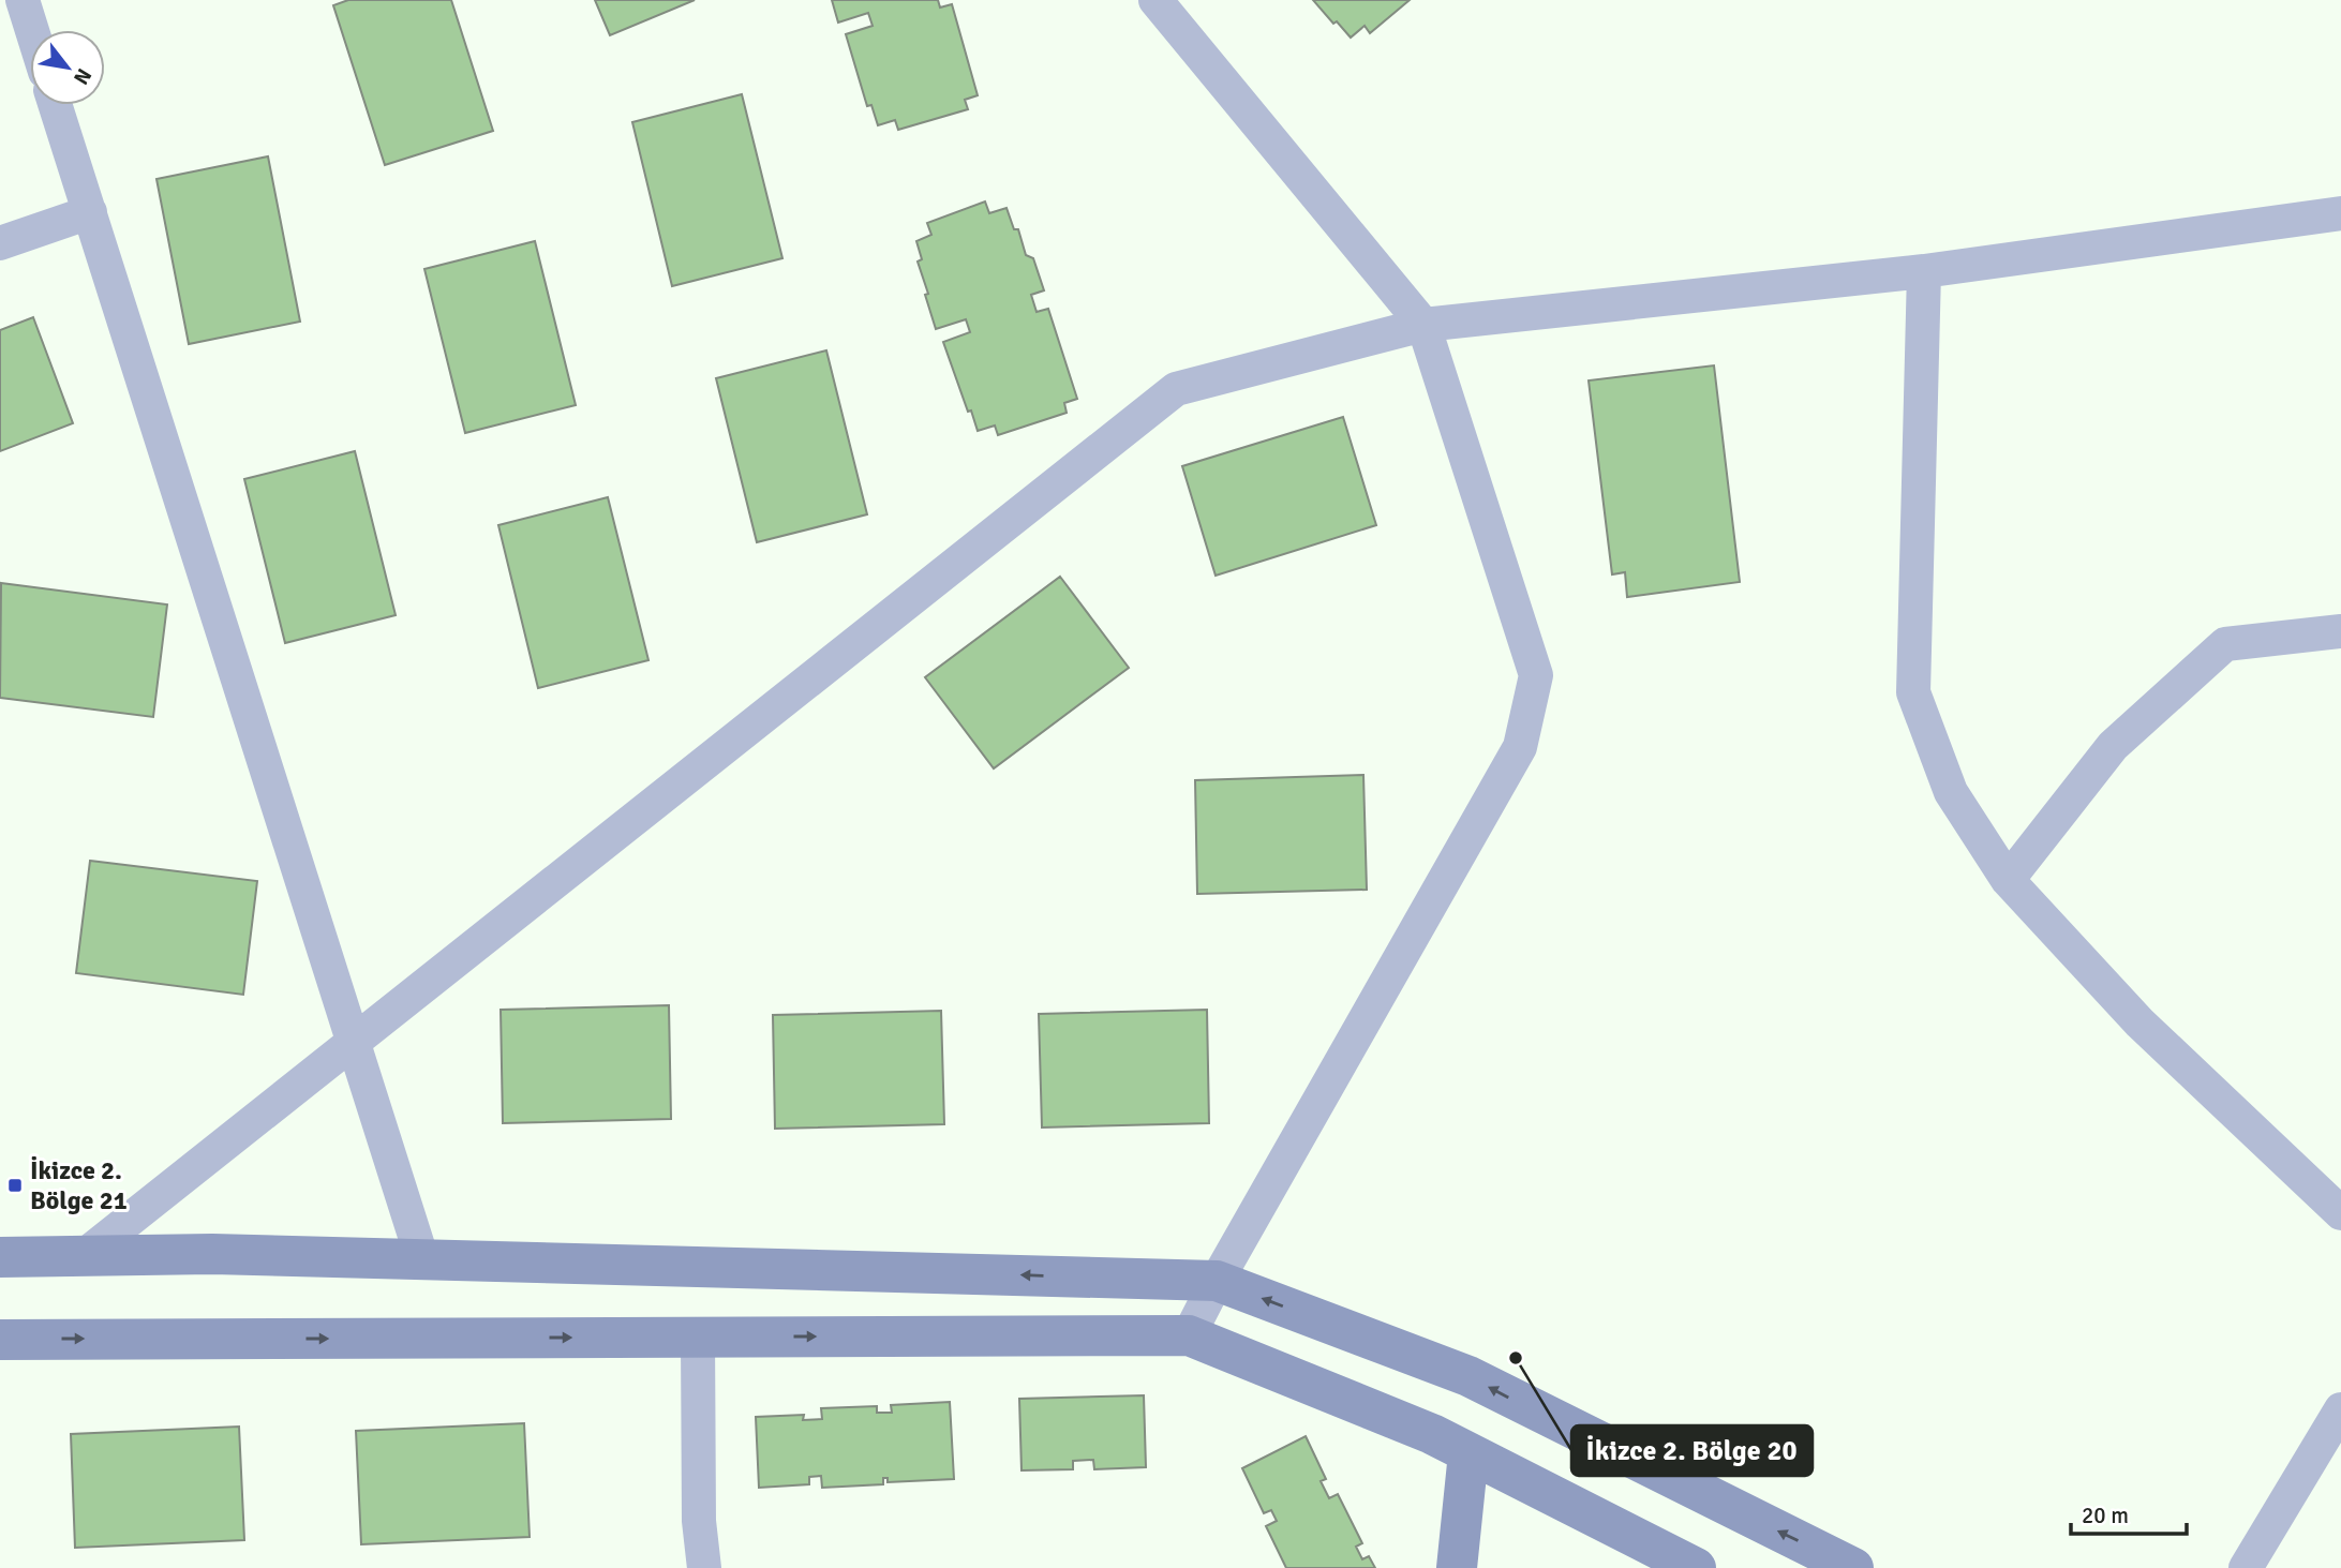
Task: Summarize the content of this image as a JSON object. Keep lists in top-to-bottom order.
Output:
{
  "places": {
    "transit": ["İkizce 2. Bölge 21"],
    "other": ["İkizce 2. Bölge 20"]
  },
  "scale_bar": "20 m",
  "north": "bottom right"
}
